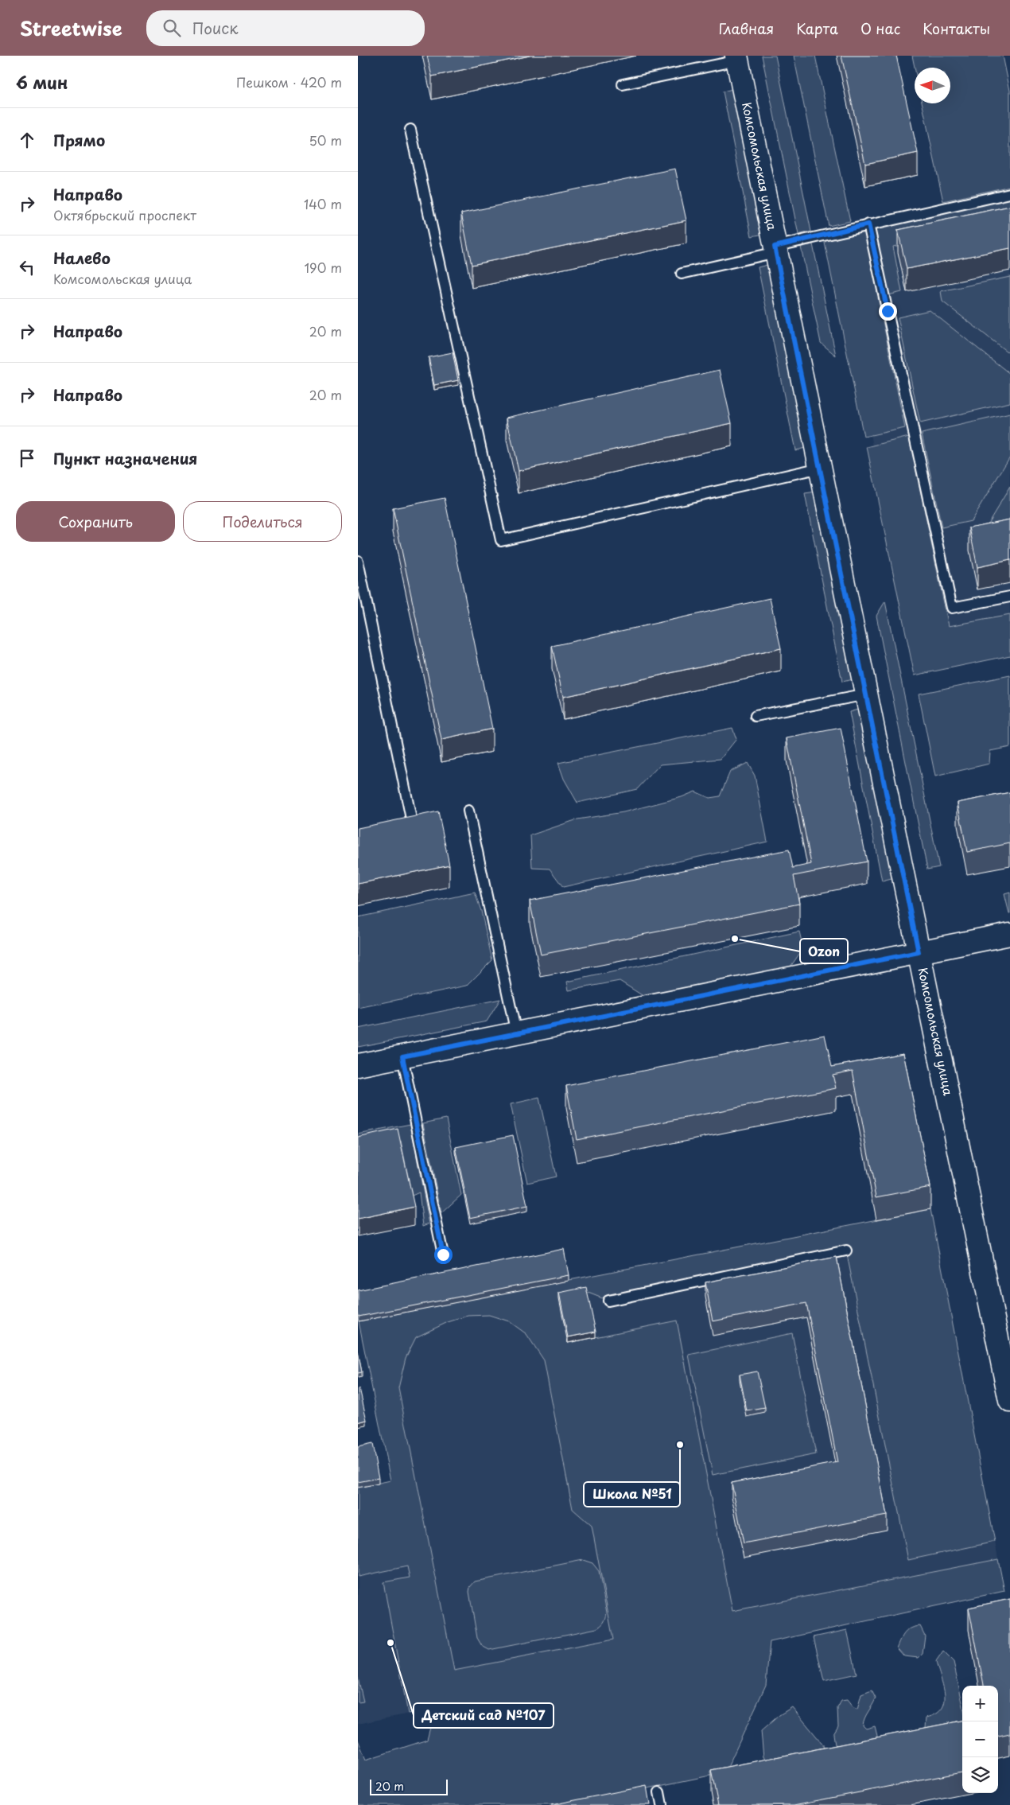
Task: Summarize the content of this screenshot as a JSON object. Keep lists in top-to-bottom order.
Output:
{
  "streets": {
    "street": ["Комсомольская улица"]
  },
  "places": ["Ozon", "Школа №51", "Детский сад №107"],
  "scale_bar": "20 m",
  "north": "left",
  "page": {
    "header": "Streetwise",
    "search": "Поиск",
    "nav": [
      "Главная",
      "Карта",
      "О нас",
      "Контакты"
    ],
    "heading": ["6 мин", "Пешком · 420 m"],
    "list": [
      ["Прямо", "50 m"],
      ["Направо", "Октябрьский проспект", "140 m"],
      ["Налево", "Комсомольская улица", "190 m"],
      ["Направо", "20 m"],
      ["Направо", "20 m"],
      "Пункт назначения"
    ],
    "buttons": ["Сохранить", "Поделиться"],
    "map_buttons": ["+", "−"],
    "scale": "20 m"
  }
}
